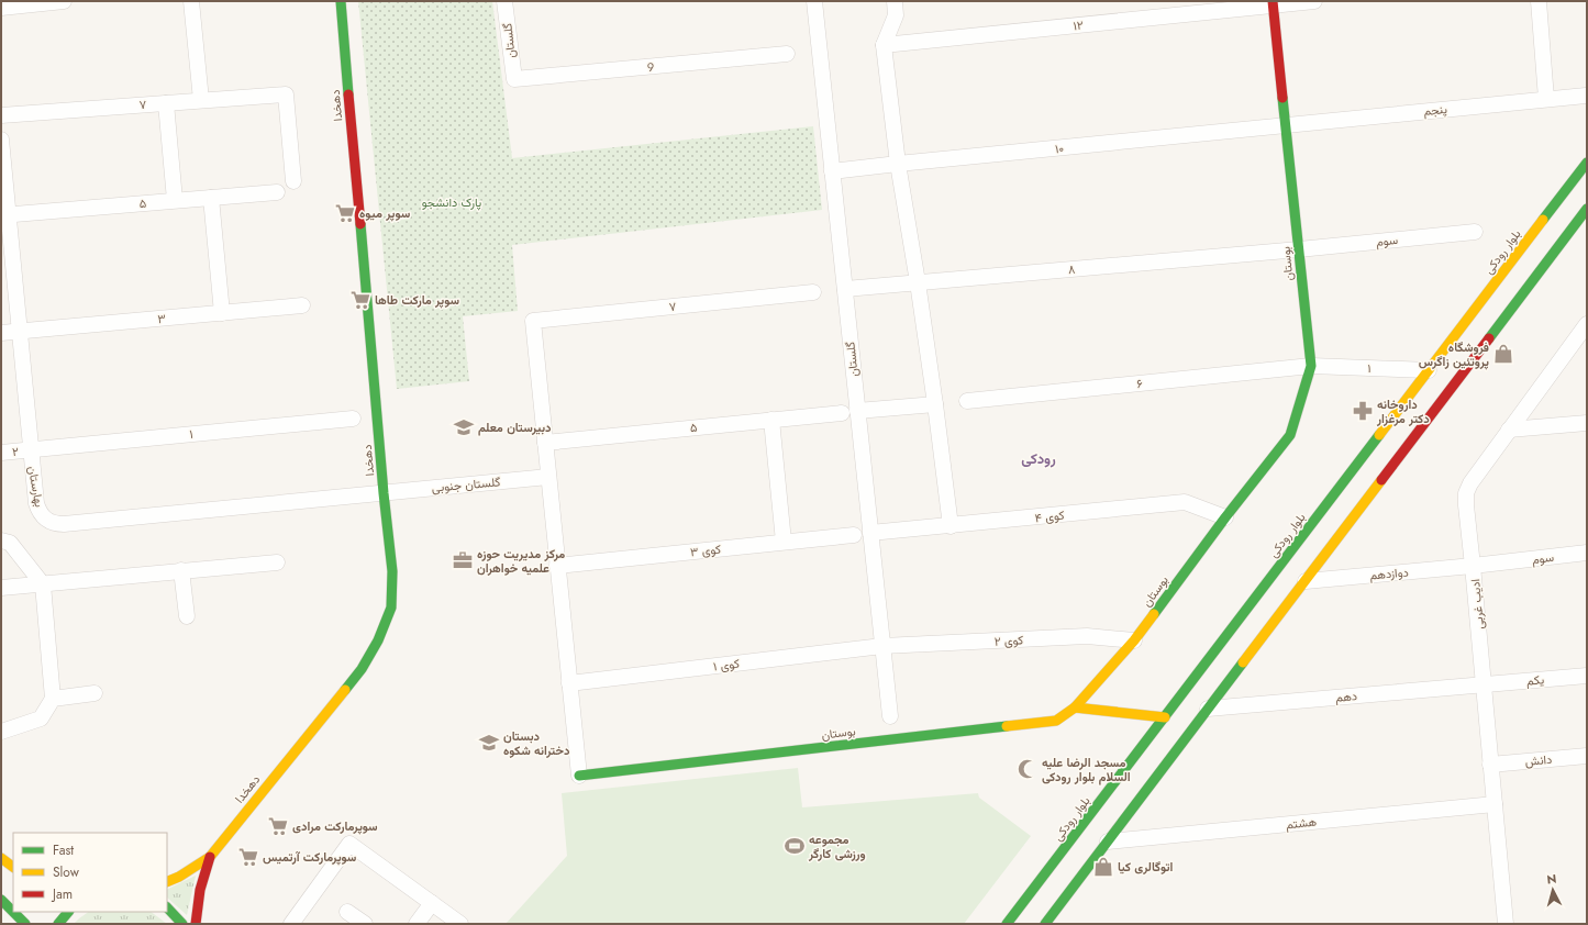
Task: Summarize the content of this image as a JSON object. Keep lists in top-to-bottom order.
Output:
{
  "streets": {
    "street": [
      "۱۲",
      "گلستان",
      "9",
      "۷",
      "دهخدا",
      "پنجم",
      "۱۰",
      "۵",
      "سوم",
      "بلوار رودکی",
      "بوستان",
      "۸",
      "۳",
      "۱",
      "۶",
      "۲",
      "گلستان جنوبی",
      "بهارستان",
      "کوی ۴",
      "کوی ۳",
      "دوازدهم",
      "ادیب غربی",
      "کوی ۲",
      "کوی ۱",
      "یکم",
      "دهم",
      "دانش",
      "هشتم"
    ]
  },
  "crossings": [
    ["۱۲", "بوستان"],
    ["گلستان", "9"],
    ["گلستان", "۱۰"],
    ["گلستان", "۸"],
    ["گلستان", "کوی ۴"],
    ["گلستان", "کوی ۲"],
    ["گلستان", "کوی ۱"],
    ["۷", "۵"],
    ["دهخدا", "گلستان جنوبی"],
    ["دهخدا", "بهارستان"],
    ["پنجم", "۱۰"],
    ["پنجم", "بوستان"],
    ["۱۰", "بوستان"],
    ["۵", "بهارستان"],
    ["سوم", "بوستان"],
    ["سوم", "۸"],
    ["سوم", "دوازدهم"],
    ["سوم", "ادیب غربی"],
    ["بلوار رودکی", "۱"],
    ["بوستان", "۸"],
    ["بوستان", "۱"],
    ["بوستان", "۶"],
    ["بوستان", "کوی ۴"],
    ["بوستان", "کوی ۲"],
    ["۳", "بهارستان"],
    ["۱", "۶"],
    ["۱", "۲"],
    ["۱", "بهارستان"],
    ["۲", "بهارستان"],
    ["گلستان جنوبی", "بهارستان"],
    ["دوازدهم", "ادیب غربی"],
    ["ادیب غربی", "یکم"],
    ["ادیب غربی", "دهم"],
    ["ادیب غربی", "دانش"],
    ["ادیب غربی", "هشتم"],
    ["کوی ۲", "کوی ۱"],
    ["یکم", "دهم"]
  ],
  "districts": ["رودکی"],
  "parks": ["پارک دانشجو"],
  "places": {
    "supermarket": [
      "سوپر میوه",
      "سوپر مارکت طاها",
      "سوپرمارکت مرادی",
      "سوپرمارکت آرتمیس"
    ],
    "shop": ["فروشگاه پروتئین زاگرس", "اتوگالری کیا"],
    "pharmacy": ["داروخانه دکتر مرغزار"],
    "school or university": ["دبیرستان معلم", "دبستان دخترانه شکوه"],
    "office": ["مرکز مدیریت حوزه علمیه خواهران"],
    "mosque": ["مسجد الرضا علیه السلام بلوار رودکی"],
    "sports": ["مجموعه ورزشی کارگر"]
  },
  "legend": ["Fast", "Slow", "Jam"],
  "north": "top"
}
